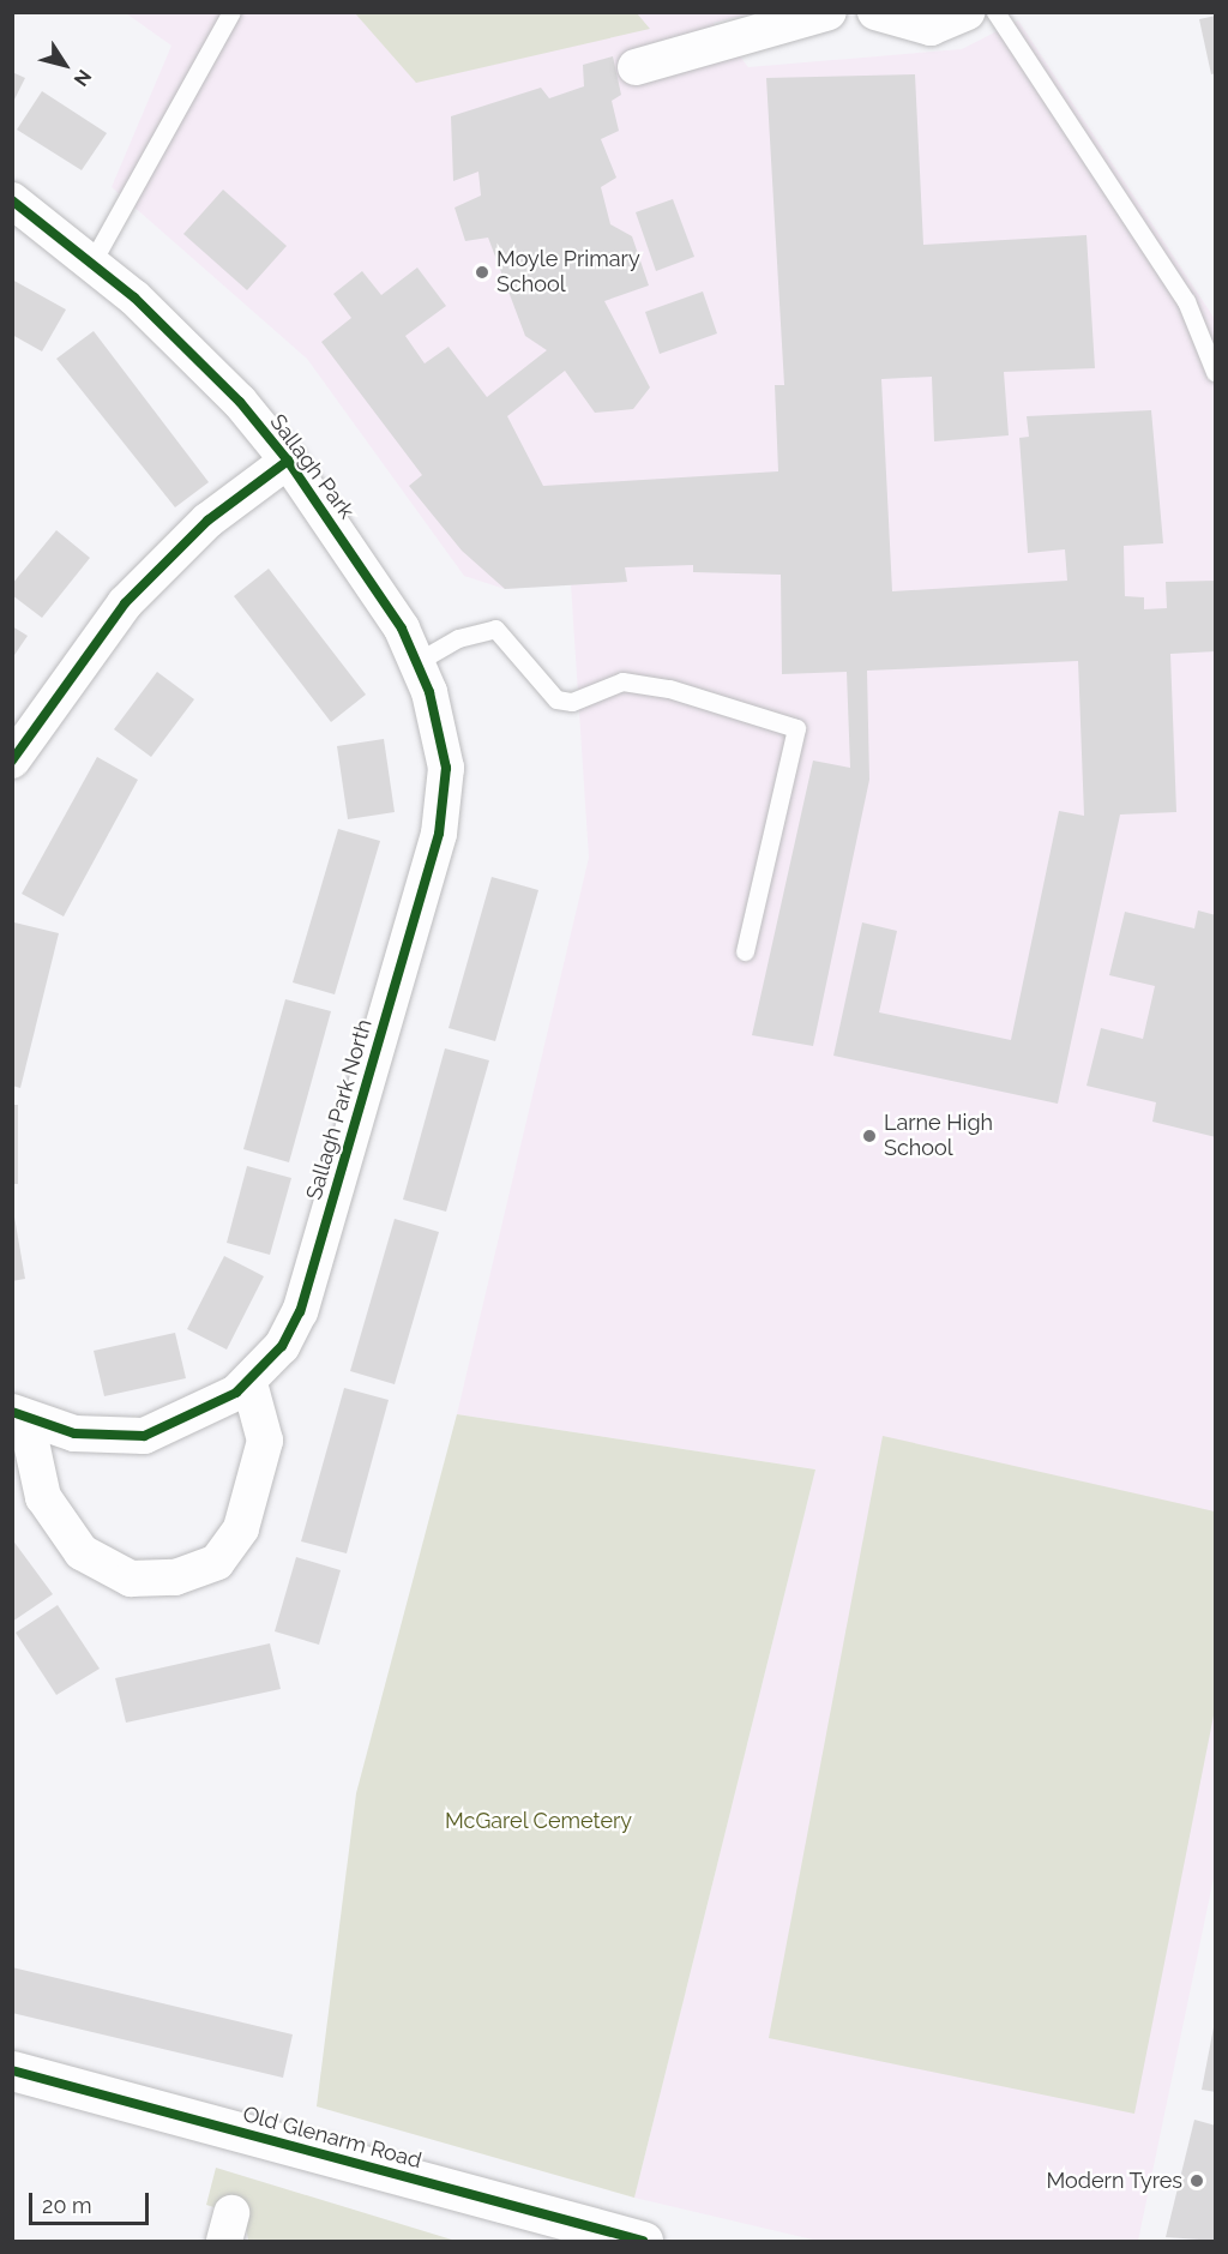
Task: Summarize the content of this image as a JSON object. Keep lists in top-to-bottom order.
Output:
{
  "streets": {
    "street": ["Sallagh Park", "Sallagh Park North", "Old Glenarm Road"]
  },
  "crossings": [
    ["Sallagh Park", "Sallagh Park North"]
  ],
  "parks": ["McGarel Cemetery"],
  "places": ["Moyle Primary School", "Larne High School", "Modern Tyres"],
  "scale_bar": "20 m",
  "north": "bottom right"
}
